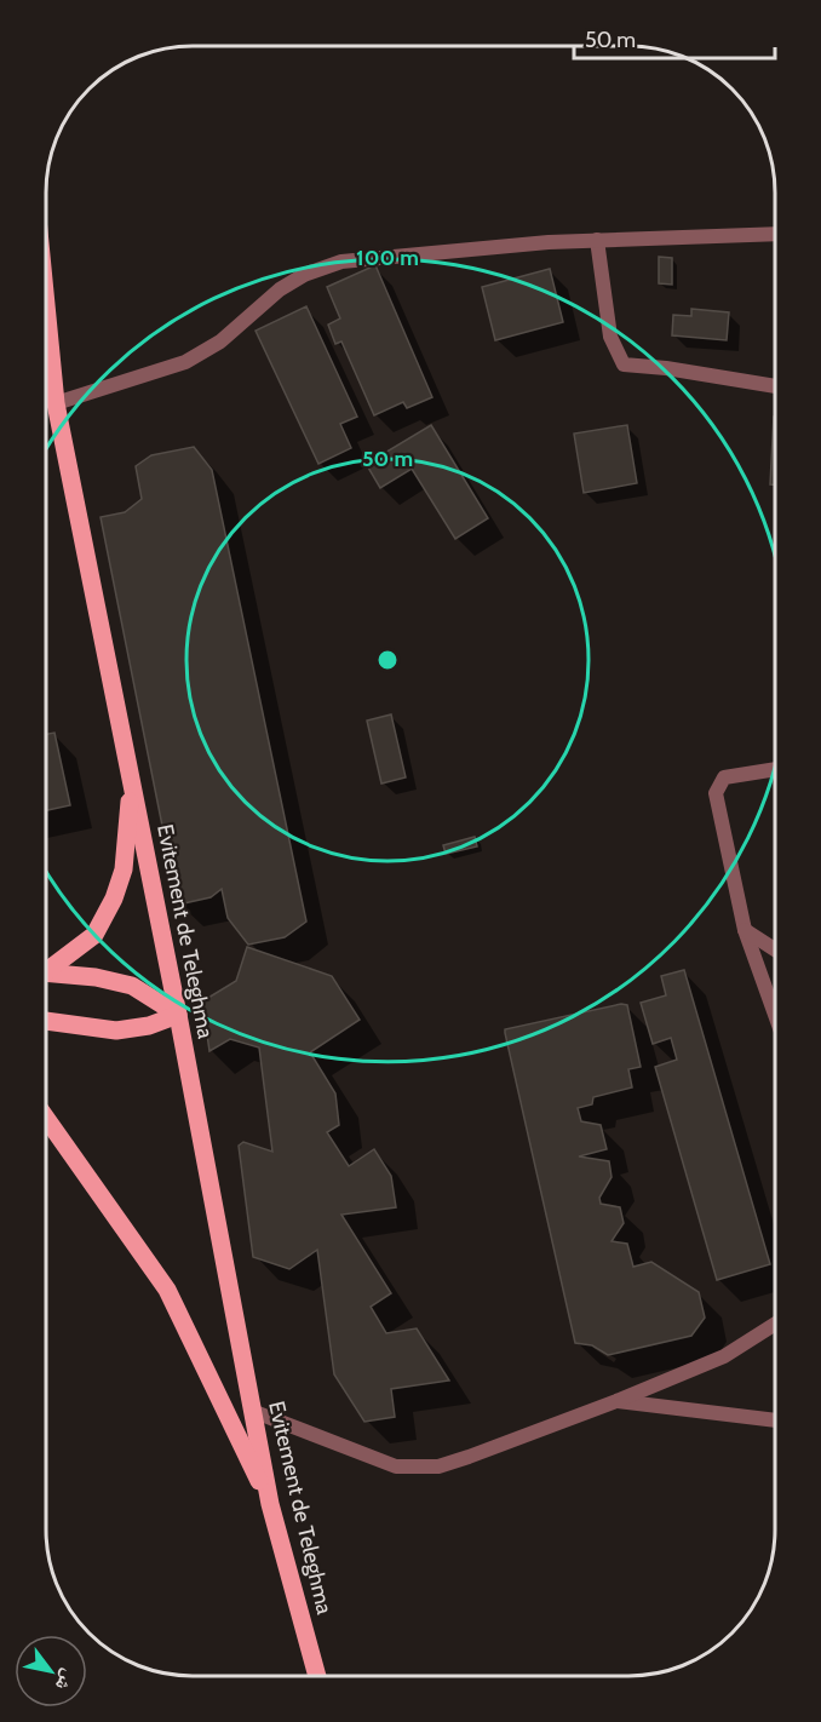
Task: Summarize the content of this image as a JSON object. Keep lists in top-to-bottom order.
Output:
{
  "streets": {
    "main road": ["Evitement de Teleghma"]
  },
  "scale_bar": "50 m",
  "north": "bottom right",
  "rings": ["100 m", "50 m"]
}
